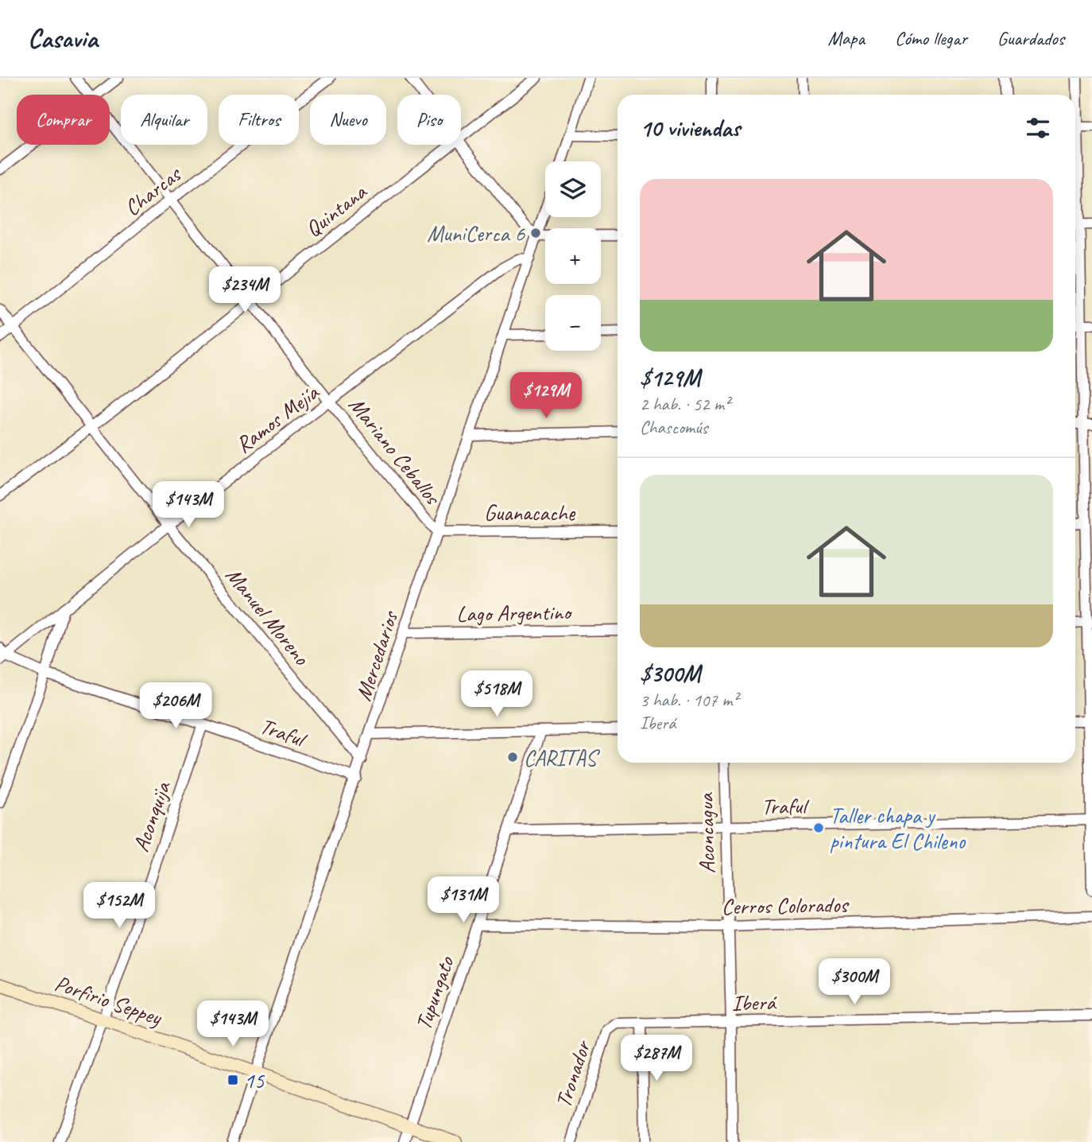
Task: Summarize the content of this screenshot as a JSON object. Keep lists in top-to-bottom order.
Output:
{
  "streets": {
    "main road": ["Porfirio Seppey"],
    "street": [
      "Charcas",
      "Quintana",
      "Ramos Mejía",
      "Mariano Ceballos",
      "Guanacache",
      "Lago Argentino",
      "Manuel Moreno",
      "Mercedarios",
      "Traful",
      "Aconquija",
      "Aconcagua",
      "Cerros Colorados",
      "Tupungato",
      "Iberá",
      "Tronador"
    ]
  },
  "crossings": [
    ["Charcas", "Mariano Ceballos"],
    ["Charcas", "Manuel Moreno"],
    ["Quintana", "Mariano Ceballos"],
    ["Quintana", "Manuel Moreno"],
    ["Ramos Mejía", "Mariano Ceballos"],
    ["Ramos Mejía", "Manuel Moreno"],
    ["Ramos Mejía", "Mercedarios"],
    ["Ramos Mejía", "Traful"],
    ["Mariano Ceballos", "Guanacache"],
    ["Mariano Ceballos", "Mercedarios"],
    ["Guanacache", "Mercedarios"],
    ["Lago Argentino", "Mercedarios"],
    ["Manuel Moreno", "Mercedarios"],
    ["Mercedarios", "Traful"],
    ["Mercedarios", "Porfirio Seppey"],
    ["Traful", "Aconquija"],
    ["Traful", "Aconcagua"],
    ["Traful", "Tupungato"],
    ["Aconquija", "Porfirio Seppey"],
    ["Aconcagua", "Cerros Colorados"],
    ["Aconcagua", "Iberá"],
    ["Cerros Colorados", "Tupungato"],
    ["Tupungato", "Porfirio Seppey"],
    ["Iberá", "Tronador"]
  ],
  "places": {
    "other": ["MuniCerca 6", "CARITAS", "Taller chapa y pintura El Chileno"],
    "transit": ["15"]
  },
  "page": {
    "header": "Casavia",
    "nav": ["Mapa", "Cómo llegar", "Guardados"],
    "chip": [
      "Comprar",
      "Alquilar",
      "Filtros",
      "Nuevo",
      "Piso"
    ],
    "heading": "10 viviendas",
    "map_buttons": ["+", "−"],
    "list": [
      {
        "name": "$129M",
        "note": "2 hab. · 52 m² · Chascomús"
      },
      {
        "name": "$300M",
        "note": "3 hab. · 107 m² · Iberá"
      }
    ],
    "price": [
      "$234M",
      "$129M",
      "$143M",
      "$518M",
      "$206M",
      "$131M",
      "$152M",
      "$300M",
      "$143M",
      "$287M"
    ]
  }
}
